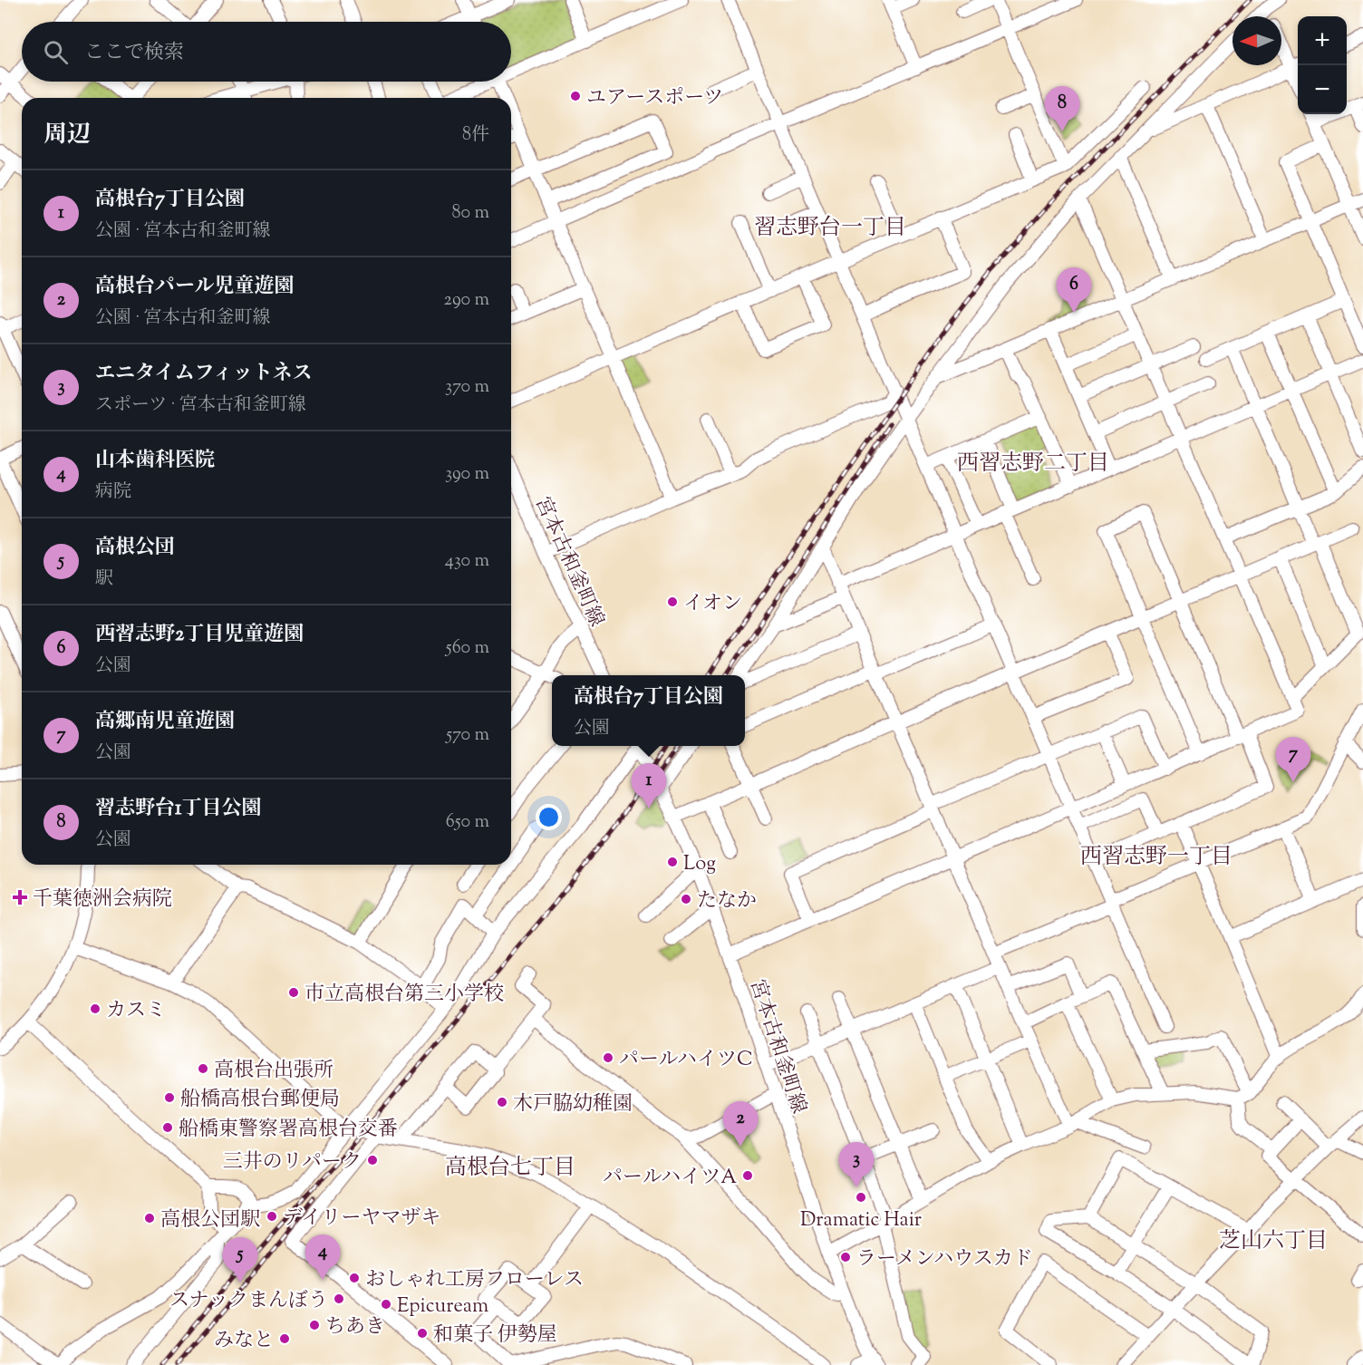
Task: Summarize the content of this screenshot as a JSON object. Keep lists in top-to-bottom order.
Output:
{
  "streets": {
    "street": ["宮本古和釜町線"]
  },
  "districts": [
    "習志野台一丁目",
    "西習志野二丁目",
    "西習志野一丁目",
    "高根台七丁目",
    "芝山六丁目"
  ],
  "places": {
    "other": [
      "ユアースポーツ",
      "イオン",
      "Log",
      "たなか",
      "市立高根台第三小学校",
      "カスミ",
      "パールハイツC",
      "高根台出張所",
      "船橋高根台郵便局",
      "木戸脇幼稚園",
      "船橋東警察署高根台交番",
      "三井のリパーク",
      "パールハイツA",
      "Dramatic Hair",
      "デイリーヤマザキ",
      "高根公団駅",
      "ラーメンハウスカド",
      "おしゃれ工房フローレス",
      "スナックまんぼう",
      "Epicuream",
      "ちあき",
      "和菓子 伊勢屋",
      "みなと"
    ],
    "health": ["千葉徳洲会病院"]
  },
  "north": "left",
  "page": {
    "map_buttons": ["+", "−"],
    "search": "ここで検索",
    "pins": [
      "8",
      "6",
      "7",
      "1",
      "2",
      "3",
      "4",
      "5"
    ],
    "heading": ["周辺", "8件"],
    "list": [
      {
        "mark": "1",
        "name": "高根台7丁目公園",
        "note": "公園 · 宮本古和釜町線",
        "value": "80 m"
      },
      {
        "mark": "2",
        "name": "高根台パール児童遊園",
        "note": "公園 · 宮本古和釜町線",
        "value": "290 m"
      },
      {
        "mark": "3",
        "name": "エニタイムフィットネス",
        "note": "スポーツ · 宮本古和釜町線",
        "value": "370 m"
      },
      {
        "mark": "4",
        "name": "山本歯科医院",
        "note": "病院",
        "value": "390 m"
      },
      {
        "mark": "5",
        "name": "高根公団",
        "note": "駅",
        "value": "430 m"
      },
      {
        "mark": "6",
        "name": "西習志野2丁目児童遊園",
        "note": "公園",
        "value": "560 m"
      },
      {
        "mark": "7",
        "name": "高郷南児童遊園",
        "note": "公園",
        "value": "570 m"
      },
      {
        "mark": "8",
        "name": "習志野台1丁目公園",
        "note": "公園",
        "value": "650 m"
      }
    ],
    "popup": ["高根台7丁目公園", "公園"]
  }
}
